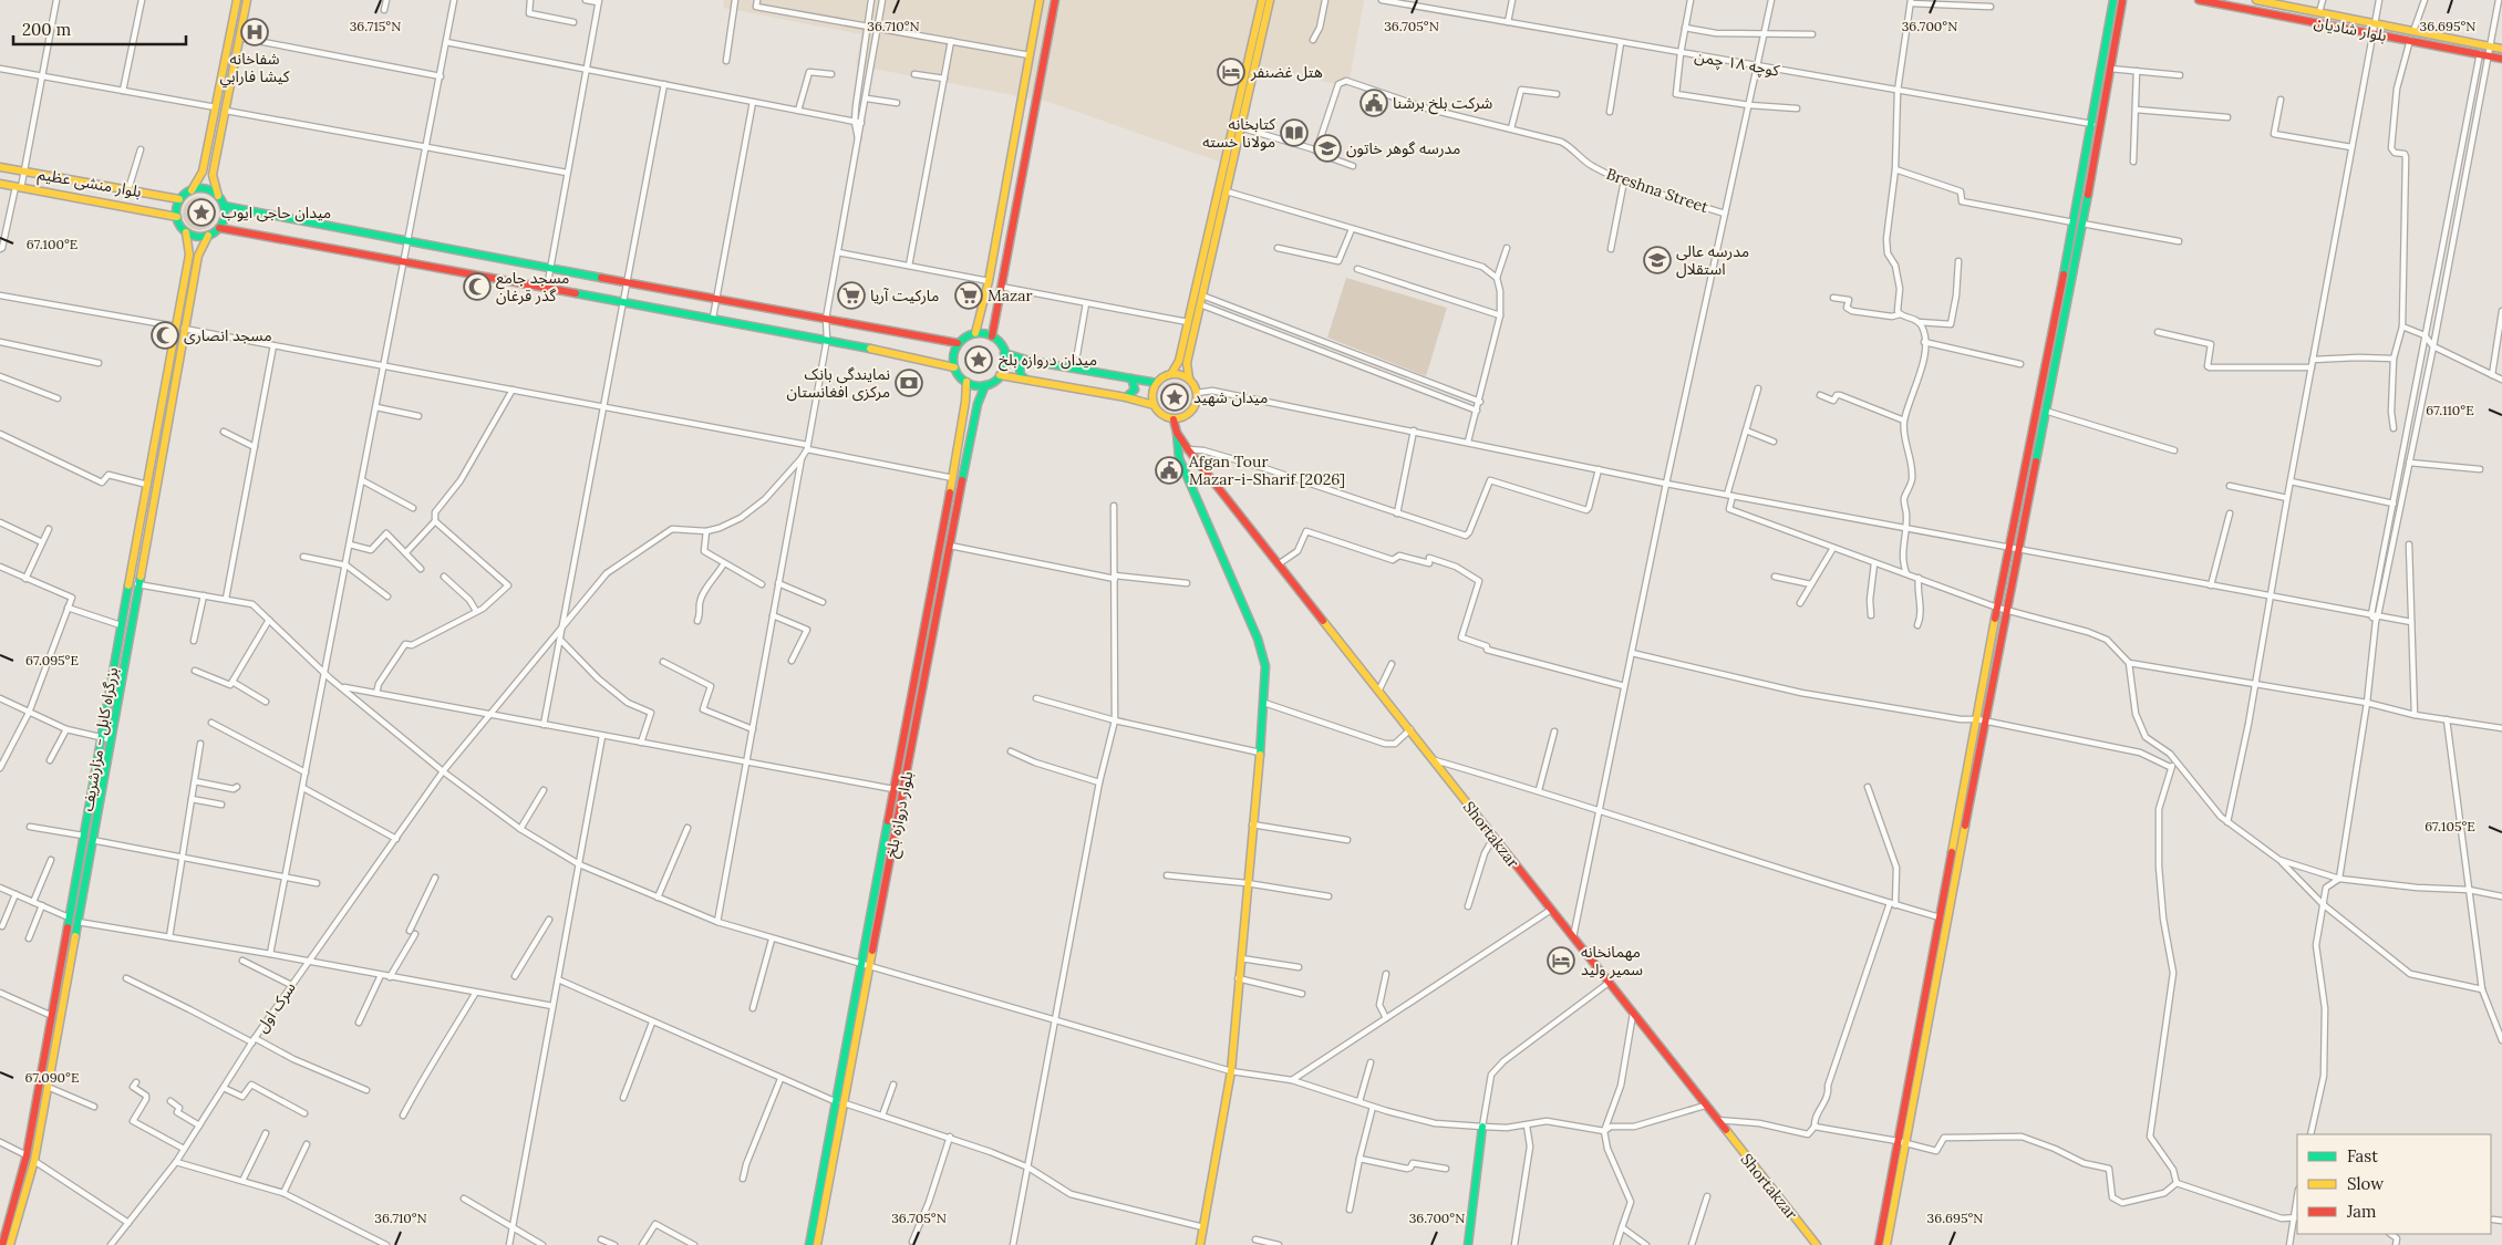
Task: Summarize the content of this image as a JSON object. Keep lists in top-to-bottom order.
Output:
{
  "streets": {
    "main road": [
      "بلوار شادیان",
      "بلوار منشی عظیم",
      "بزرگراه کابل - مزارشریف",
      "بلوار دروازه بلخ",
      "Shortakzar"
    ],
    "street": ["كوچه ١٨ چمن", "Breshna Street", "سرک اول"]
  },
  "crossings": [
    ["بلوار منشی عظیم", "بزرگراه کابل - مزارشریف"]
  ],
  "places": {
    "hospital": ["شفاخانه كيشا فارابي"],
    "hotel": ["هتل غضنفر", "مهمانخانه سمیر ولید"],
    "public building": ["شرکت بلخ برشنا", "Afgan Tour Mazar-i-Sharif [2026]"],
    "library": ["کتابخانه مولانا خسته"],
    "school or university": ["مدرسه گوهر خاتون", "مدرسه عالی استقلال"],
    "place": ["میدان حاجی ایوب", "میدان دروازه بلخ", "میدان شهید"],
    "mosque": ["مسجد جامع گذر قرغان", "مسجد انصاری"],
    "supermarket": ["مارکیت آریا", "Mazar"],
    "bank": ["نمایندگی بانک مرکزی افغانستان"]
  },
  "legend": ["Fast", "Slow", "Jam"],
  "scale_bar": "200 m",
  "coordinates": [
    "36.715°N",
    "36.710°N",
    "36.705°N",
    "36.700°N",
    "36.695°N",
    "67.100°E",
    "67.110°E",
    "67.095°E",
    "67.105°E",
    "67.090°E"
  ]
}
